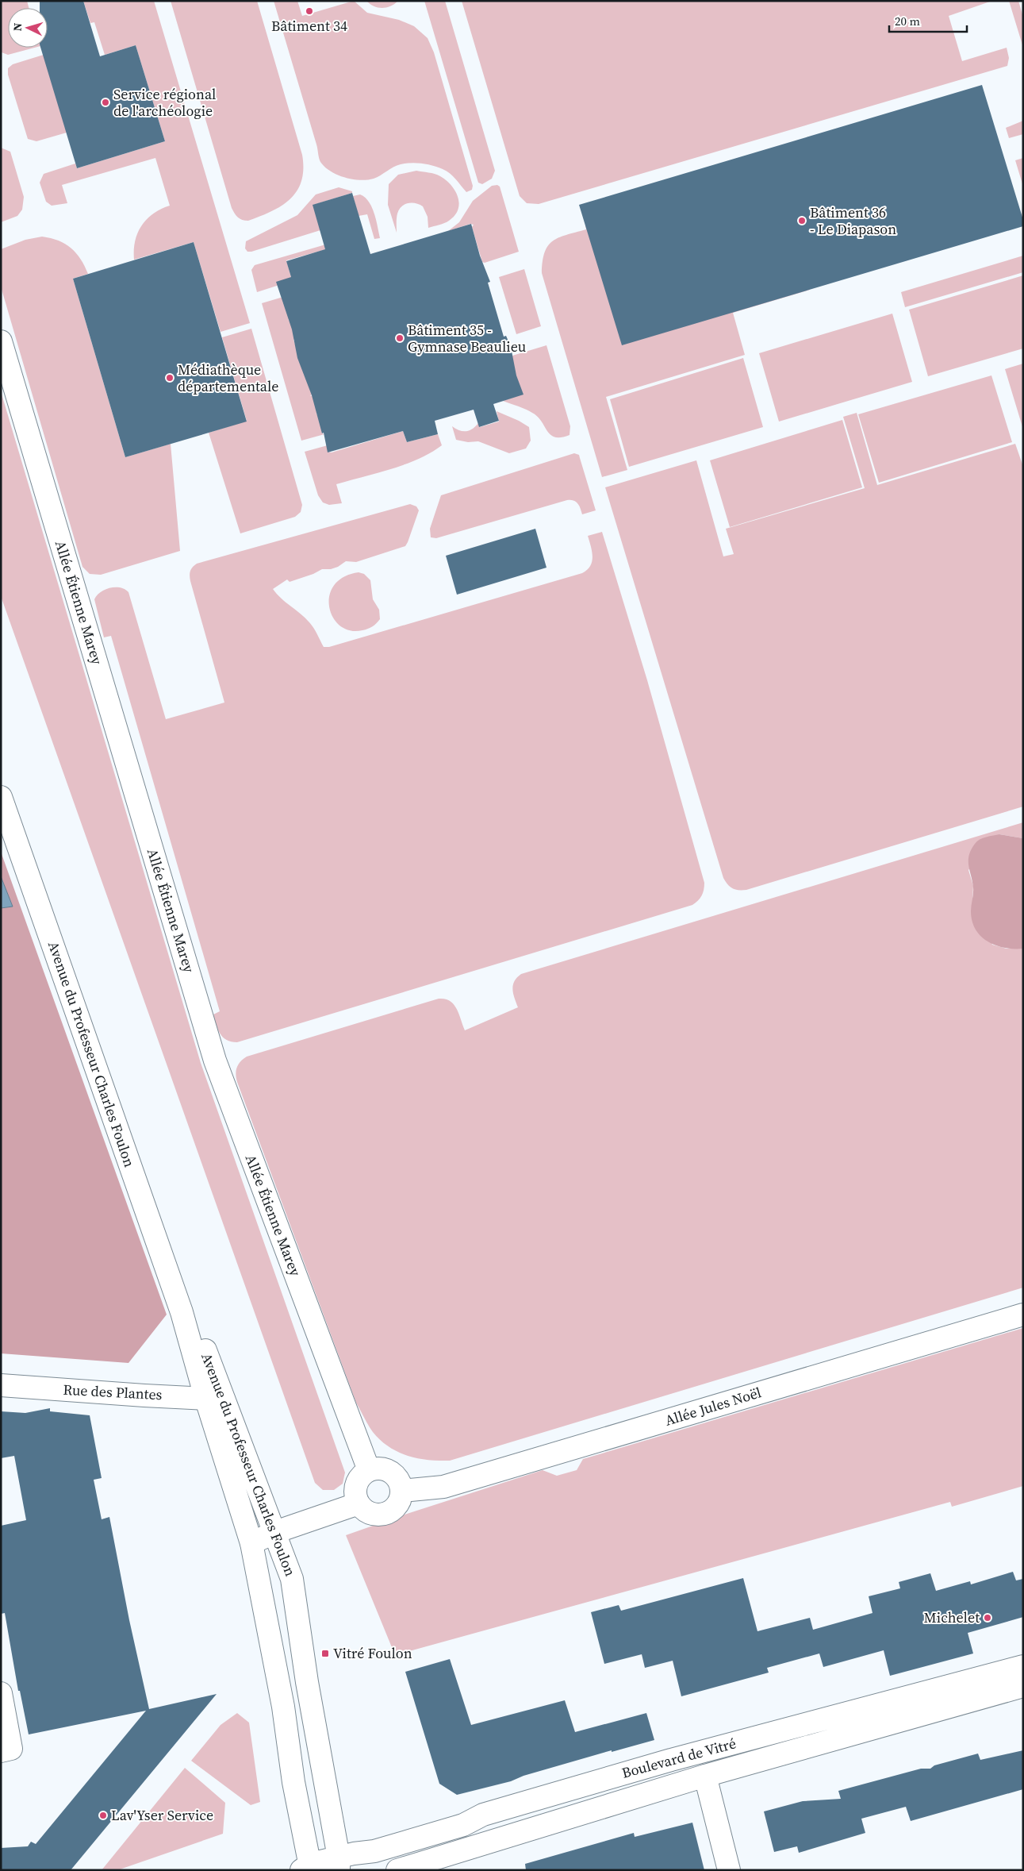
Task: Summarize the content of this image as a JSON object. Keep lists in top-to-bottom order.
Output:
{
  "streets": {
    "main road": [
      "Allée Étienne Marey",
      "Avenue du Professeur Charles Foulon",
      "Rue des Plantes",
      "Allée Jules Noël",
      "Boulevard de Vitré"
    ]
  },
  "crossings": [
    ["Allée Étienne Marey", "Allée Jules Noël"],
    ["Avenue du Professeur Charles Foulon", "Rue des Plantes"],
    ["Avenue du Professeur Charles Foulon", "Boulevard de Vitré"]
  ],
  "places": {
    "other": [
      "Bâtiment 34",
      "Service régional de l'archéologie",
      "Bâtiment 36 - Le Diapason",
      "Bâtiment 35 - Gymnase Beaulieu",
      "Médiathèque départementale",
      "Michelet",
      "Lav'Yser Service"
    ],
    "transit": ["Vitré Foulon"]
  },
  "scale_bar": "20 m",
  "north": "left"
}
